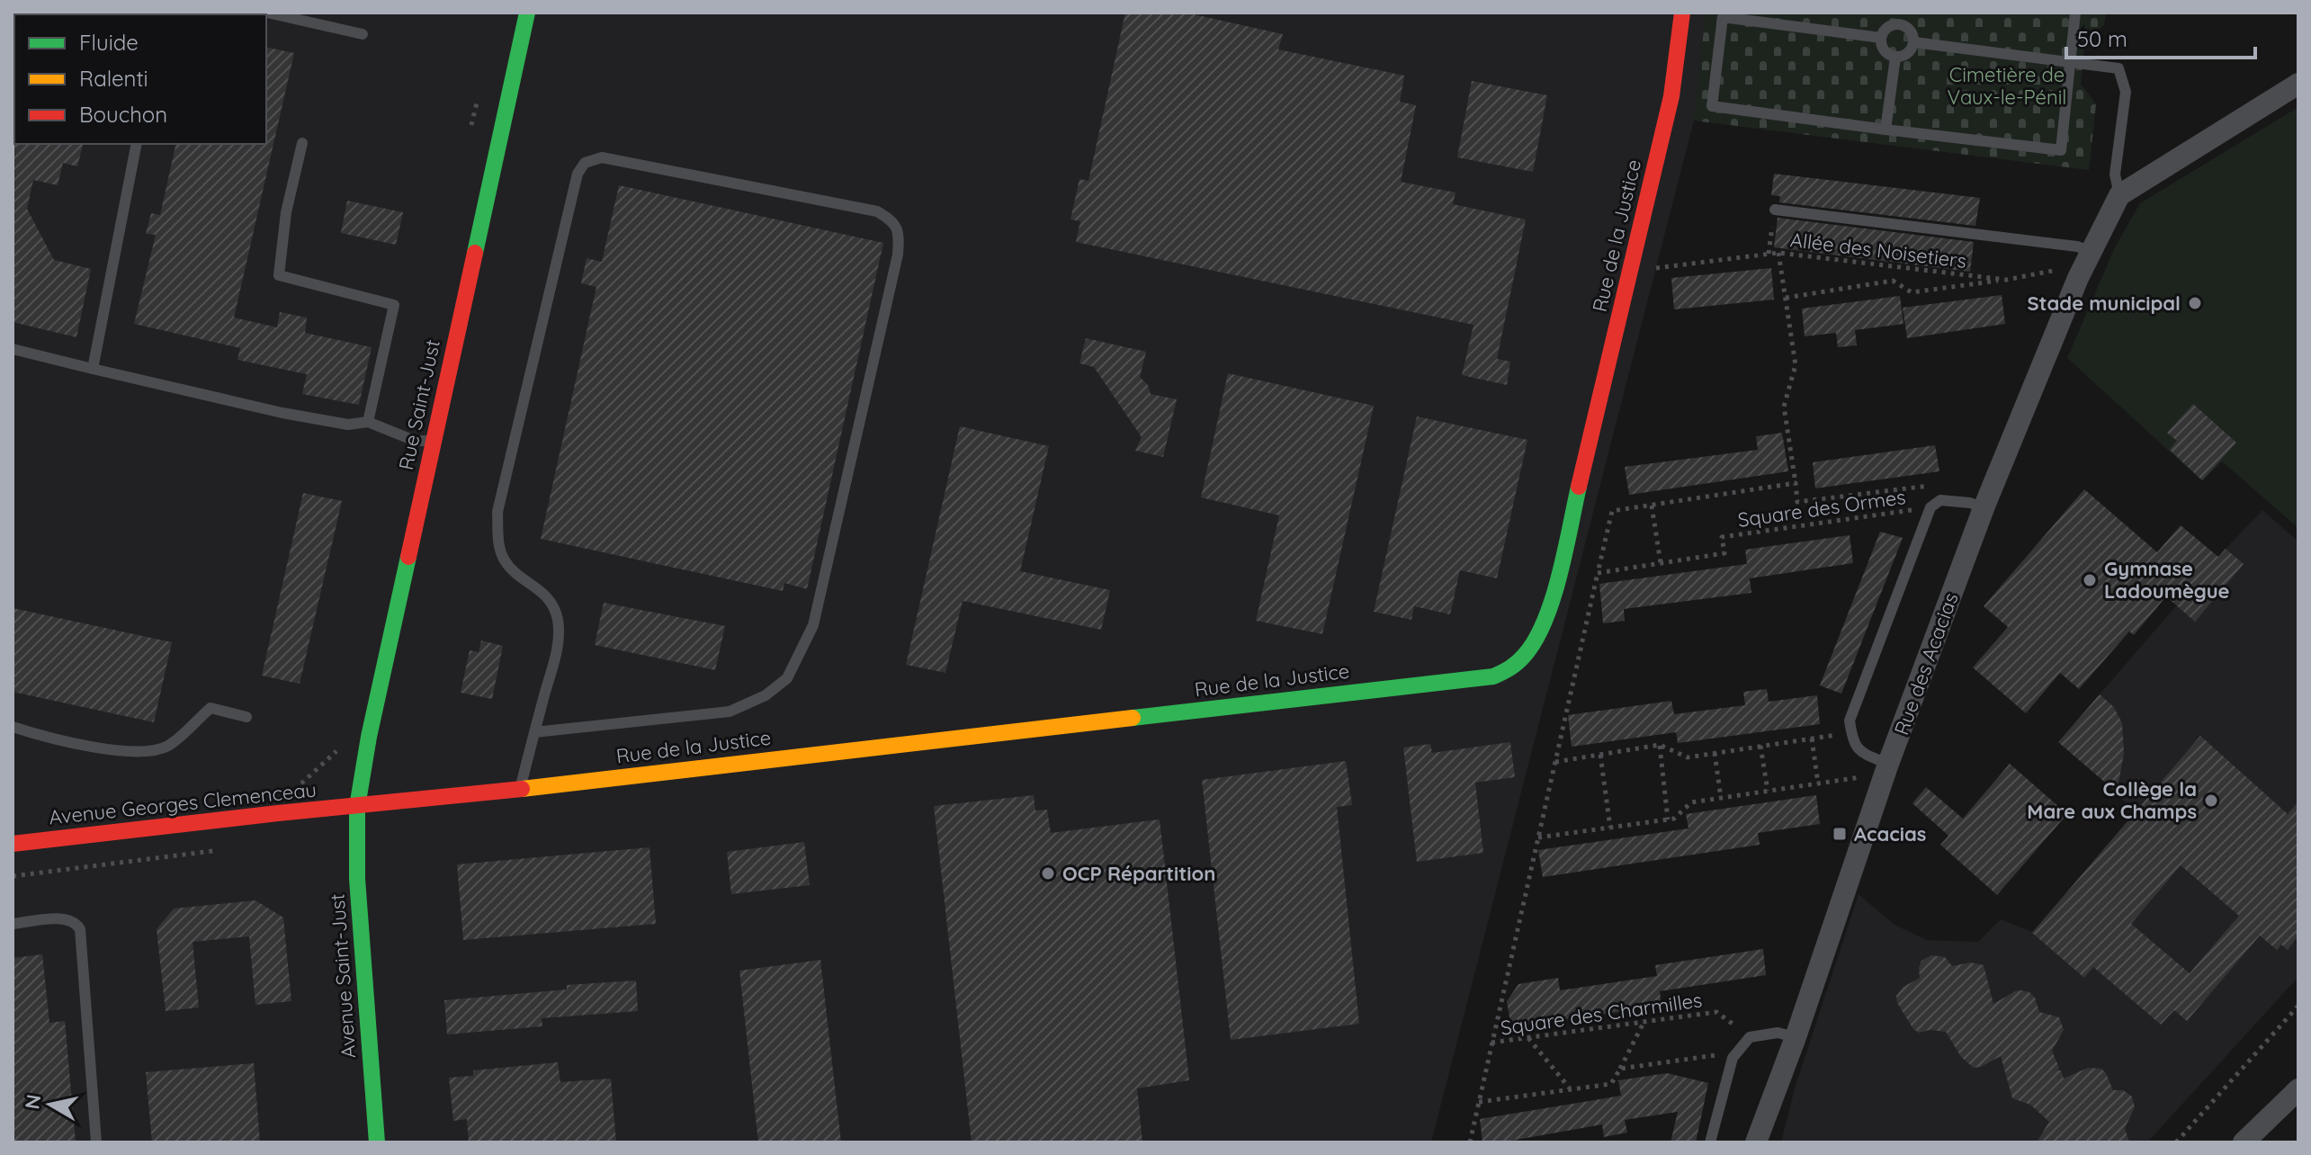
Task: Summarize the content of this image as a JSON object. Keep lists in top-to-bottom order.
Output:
{
  "streets": {
    "street": [
      "Rue de la Justice",
      "Rue Saint-Just",
      "Rue des Acacias",
      "Avenue Georges Clemenceau",
      "Avenue Saint-Just"
    ],
    "path": ["Allée des Noisetiers", "Square des Ormes", "Square des Charmilles"]
  },
  "crossings": [
    ["Rue de la Justice", "Allée des Noisetiers"],
    ["Rue de la Justice", "Rue Saint-Just"],
    ["Rue de la Justice", "Avenue Georges Clemenceau"],
    ["Rue de la Justice", "Avenue Saint-Just"],
    ["Allée des Noisetiers", "Rue des Acacias"],
    ["Rue Saint-Just", "Avenue Georges Clemenceau"],
    ["Rue Saint-Just", "Avenue Saint-Just"],
    ["Avenue Georges Clemenceau", "Avenue Saint-Just"]
  ],
  "parks": ["Cimetière de Vaux-le-Pénil"],
  "places": {
    "other": [
      "Stade municipal",
      "Gymnase Ladoumègue",
      "Collège la Mare aux Champs",
      "OCP Répartition"
    ],
    "transit": ["Acacias"]
  },
  "legend": ["Fluide", "Ralenti", "Bouchon"],
  "scale_bar": "50 m",
  "north": "left"
}
